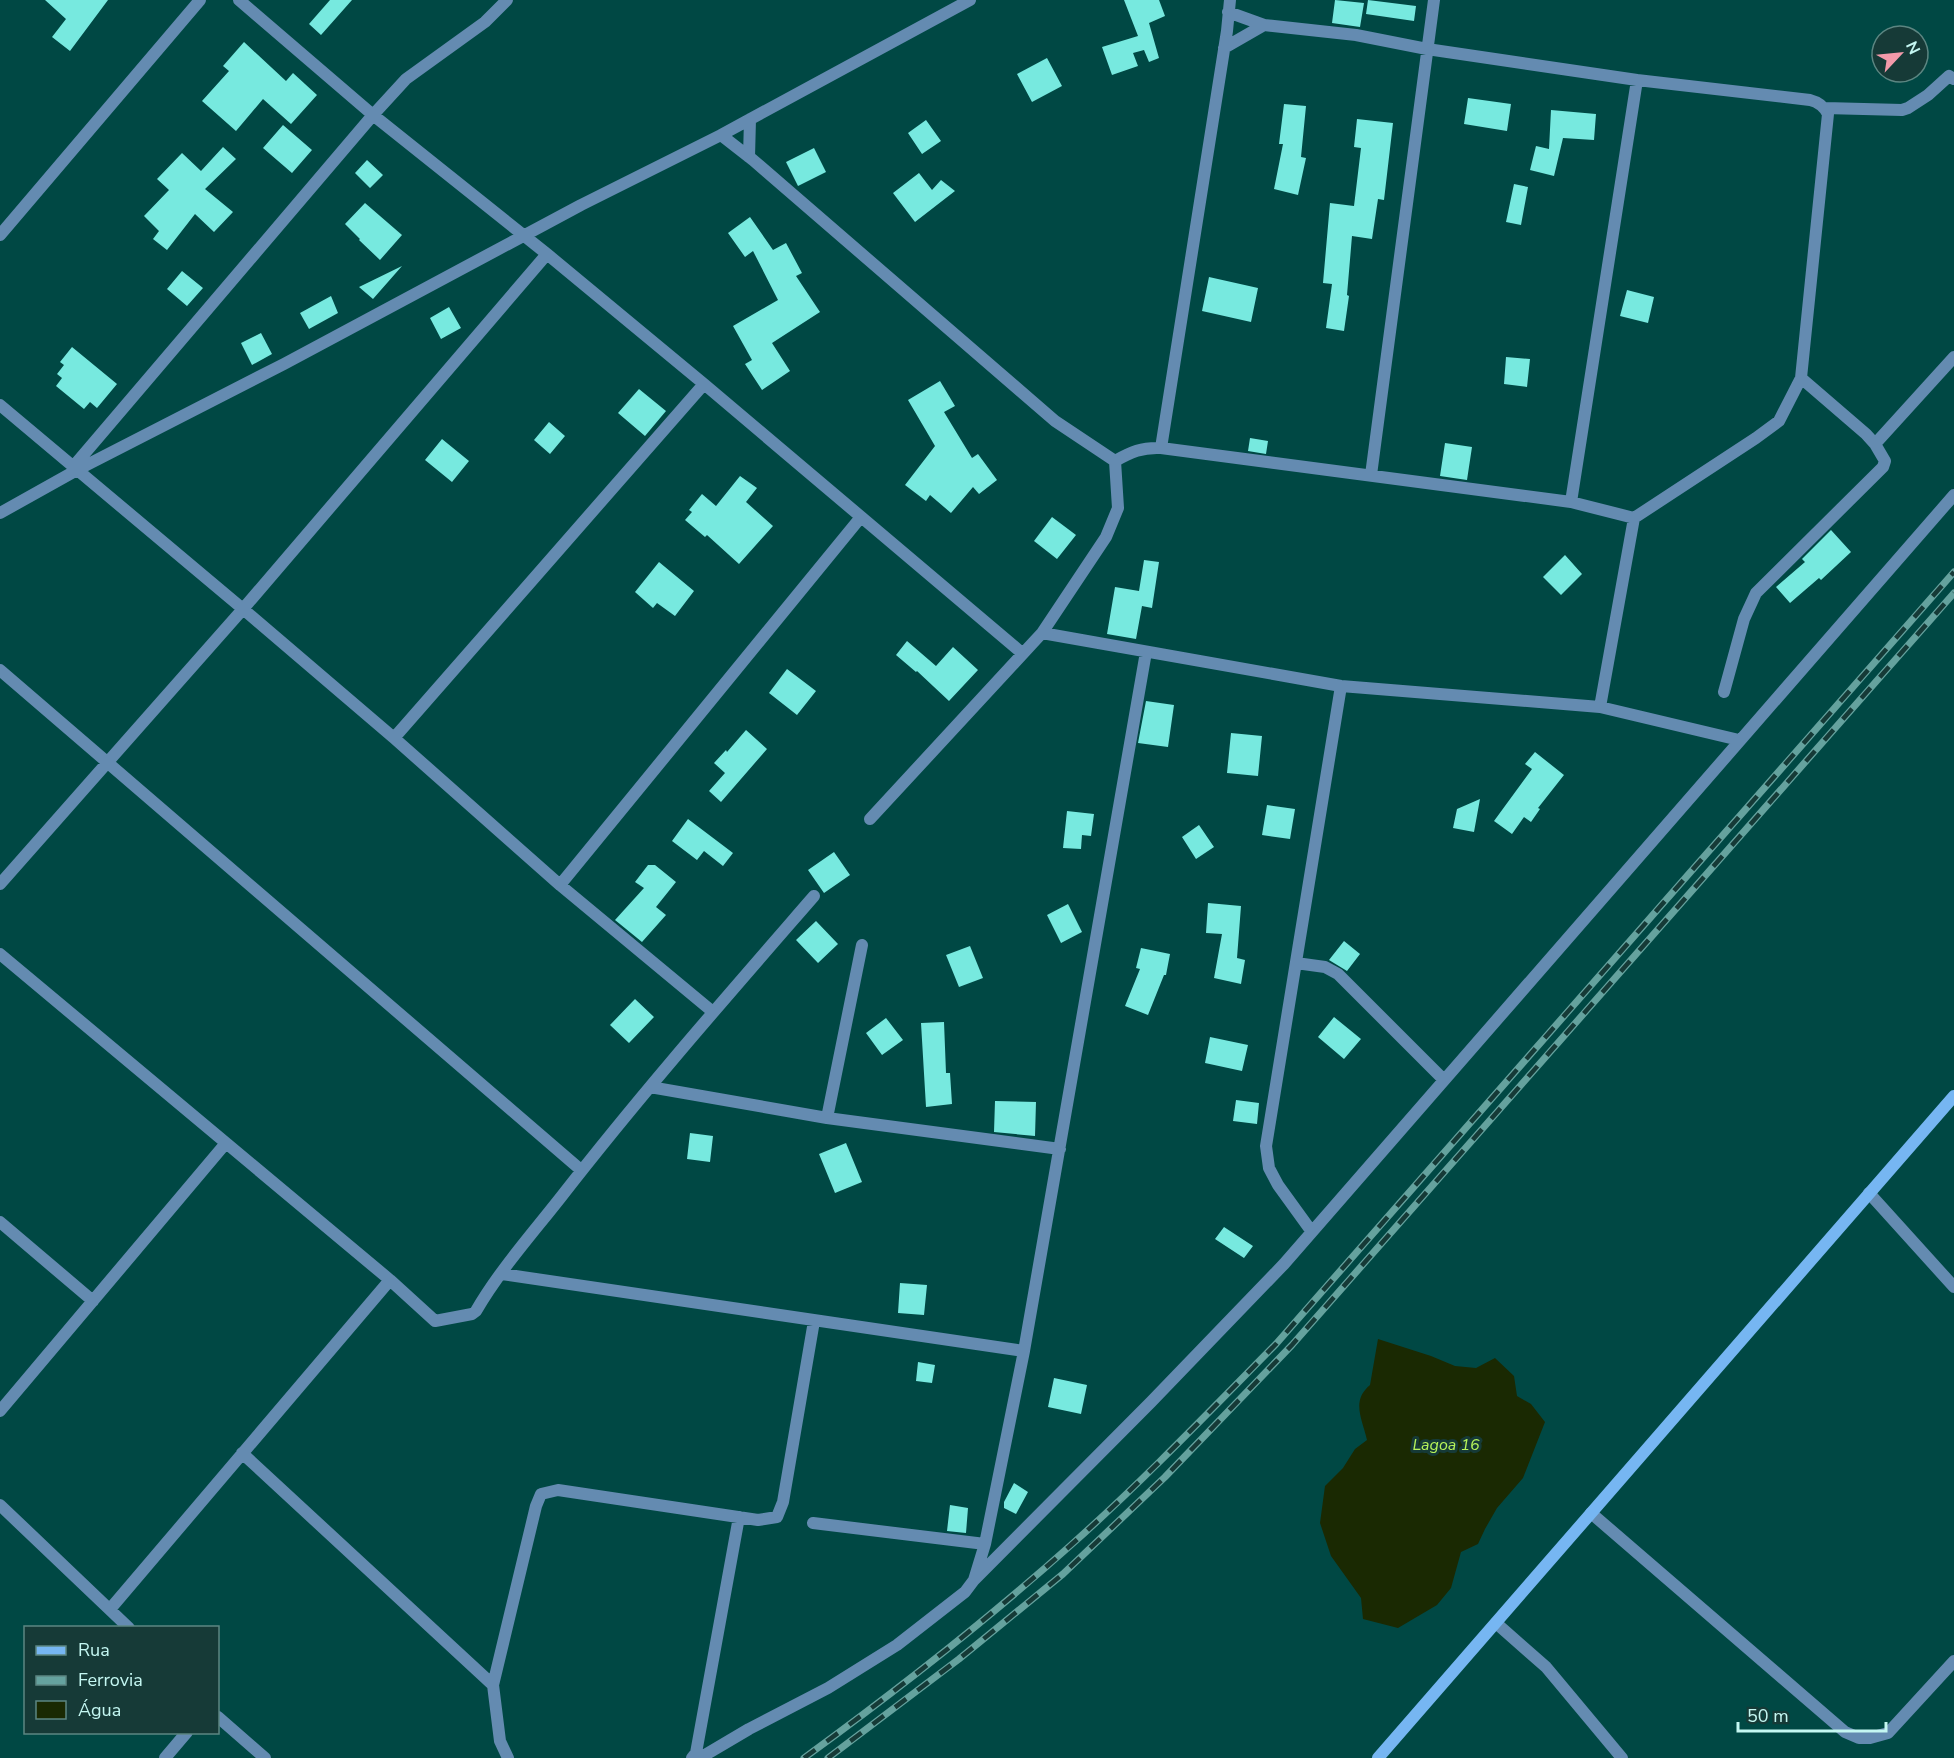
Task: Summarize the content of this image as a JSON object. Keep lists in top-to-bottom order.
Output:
{
  "water": ["Lagoa 16"],
  "legend": ["Rua", "Ferrovia", "Água"],
  "scale_bar": "50 m",
  "north": "top right"
}
